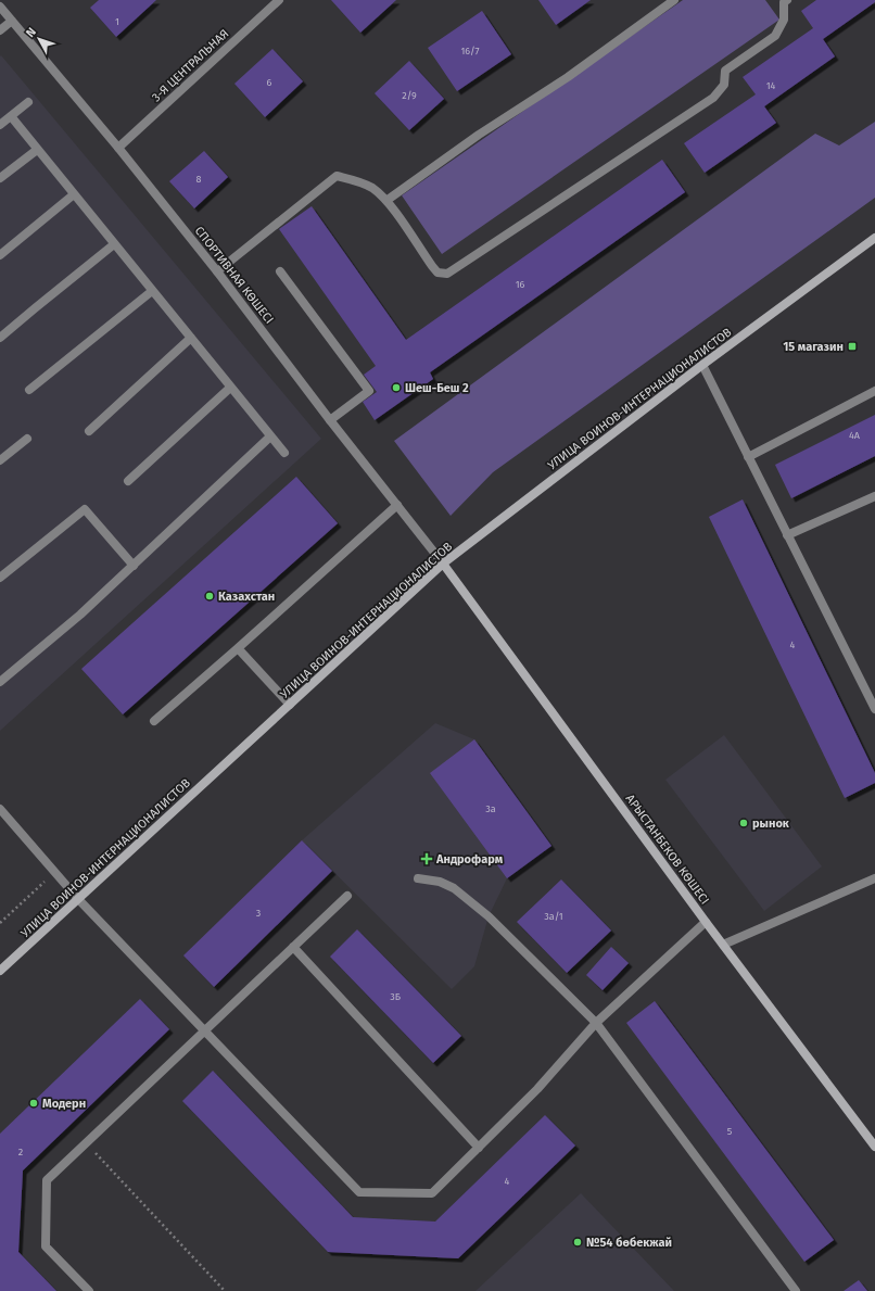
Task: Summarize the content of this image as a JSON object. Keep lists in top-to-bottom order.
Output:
{
  "streets": {
    "street": [
      "3-Я ЦЕНТРАЛЬНАЯ",
      "СПОРТИВНАЯ КӨШЕСІ",
      "УЛИЦА ВОИНОВ-ИНТЕРНАЦИОНАЛИСТОВ",
      "АРЫСТАНБЕКОВ КӨШЕСІ"
    ]
  },
  "crossings": [
    ["3-Я ЦЕНТРАЛЬНАЯ", "СПОРТИВНАЯ КӨШЕСІ"],
    ["СПОРТИВНАЯ КӨШЕСІ", "УЛИЦА ВОИНОВ-ИНТЕРНАЦИОНАЛИСТОВ"],
    ["СПОРТИВНАЯ КӨШЕСІ", "АРЫСТАНБЕКОВ КӨШЕСІ"],
    ["УЛИЦА ВОИНОВ-ИНТЕРНАЦИОНАЛИСТОВ", "АРЫСТАНБЕКОВ КӨШЕСІ"]
  ],
  "places": {
    "transit": ["15 магазин"],
    "other": [
      "Шеш-Беш 2",
      "Казахстан",
      "рынок",
      "Модерн",
      "№54 бөбекжай"
    ],
    "health": ["Андрофарм"]
  },
  "house_numbers": [
    "1",
    "16/7",
    "6",
    "14",
    "2/9",
    "8",
    "16",
    "4А",
    "4",
    "3а",
    "3",
    "3а/1",
    "3Б",
    "5",
    "2",
    "4"
  ],
  "north": "top left"
}
